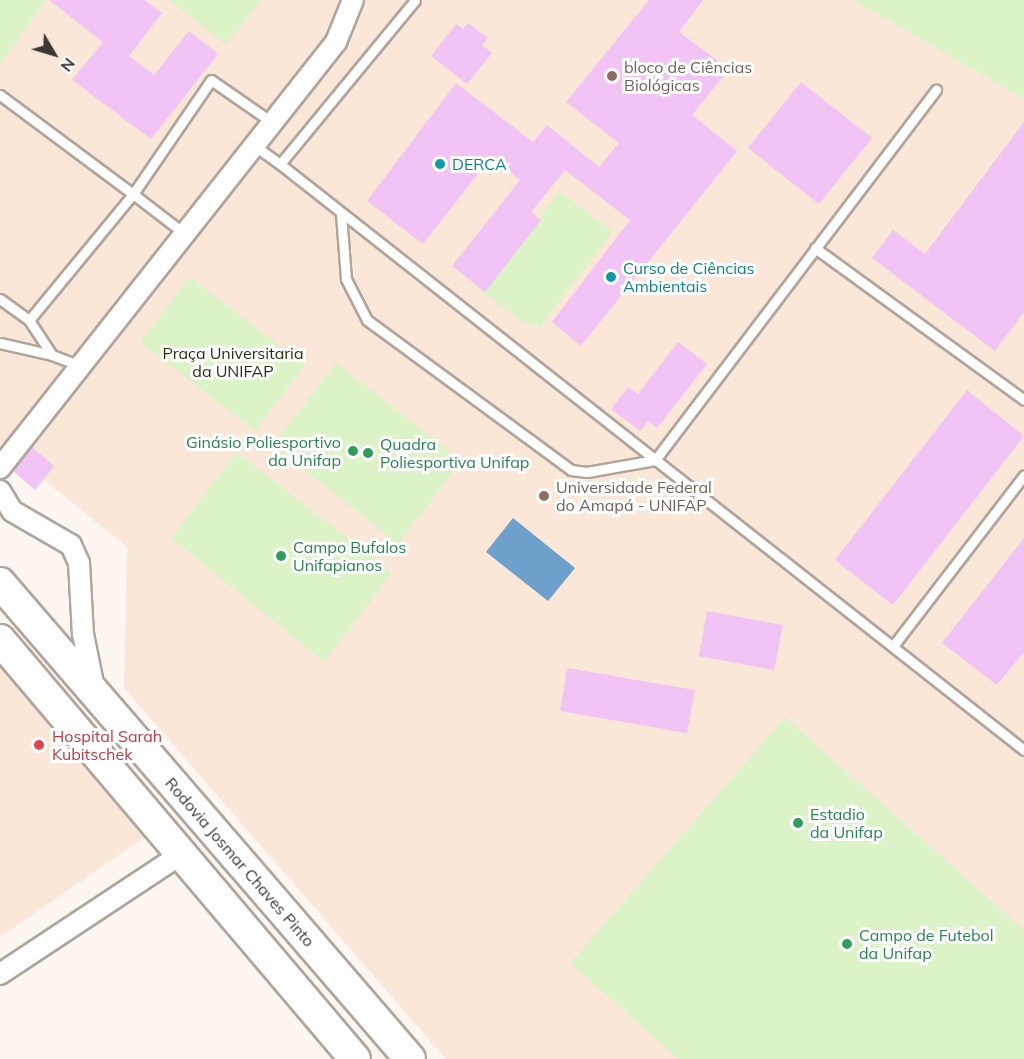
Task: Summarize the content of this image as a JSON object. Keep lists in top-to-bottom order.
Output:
{
  "streets": {
    "main road": ["Rodovia Josmar Chaves Pinto"]
  },
  "parks": ["Praça Universitaria da UNIFAP"],
  "places": [
    "bloco de Ciências Biológicas",
    "DERCA",
    "Curso de Ciências Ambientais",
    "Ginásio Poliesportivo da Unifap",
    "Quadra Poliesportiva Unifap",
    "Universidade Federal do Amapá - UNIFAP",
    "Campo Bufalos Unifapianos",
    "Hospital Sarah Kubitschek",
    "Estadio da Unifap",
    "Campo de Futebol da Unifap"
  ],
  "north": "bottom right"
}
